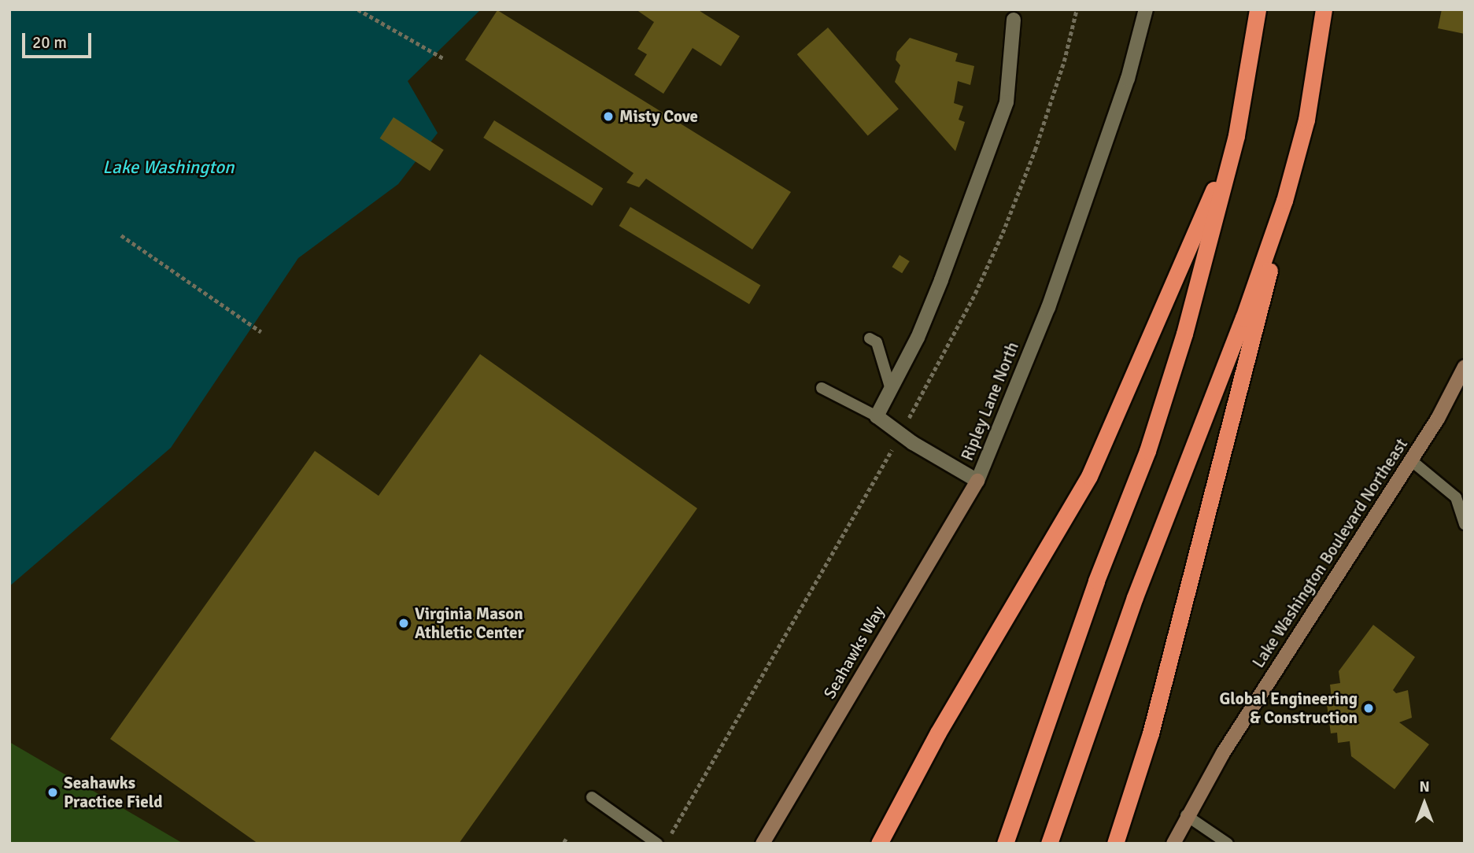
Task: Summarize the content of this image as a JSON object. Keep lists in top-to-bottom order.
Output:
{
  "streets": {
    "main road": ["Lake Washington Boulevard Northeast", "Seahawks Way"],
    "street": ["Ripley Lane North"]
  },
  "crossings": [
    ["Ripley Lane North", "Seahawks Way"]
  ],
  "water": ["Lake Washington"],
  "places": [
    "Misty Cove",
    "Virginia Mason Athletic Center",
    "Global Engineering & Construction",
    "Seahawks Practice Field"
  ],
  "scale_bar": "20 m",
  "north": "top"
}
